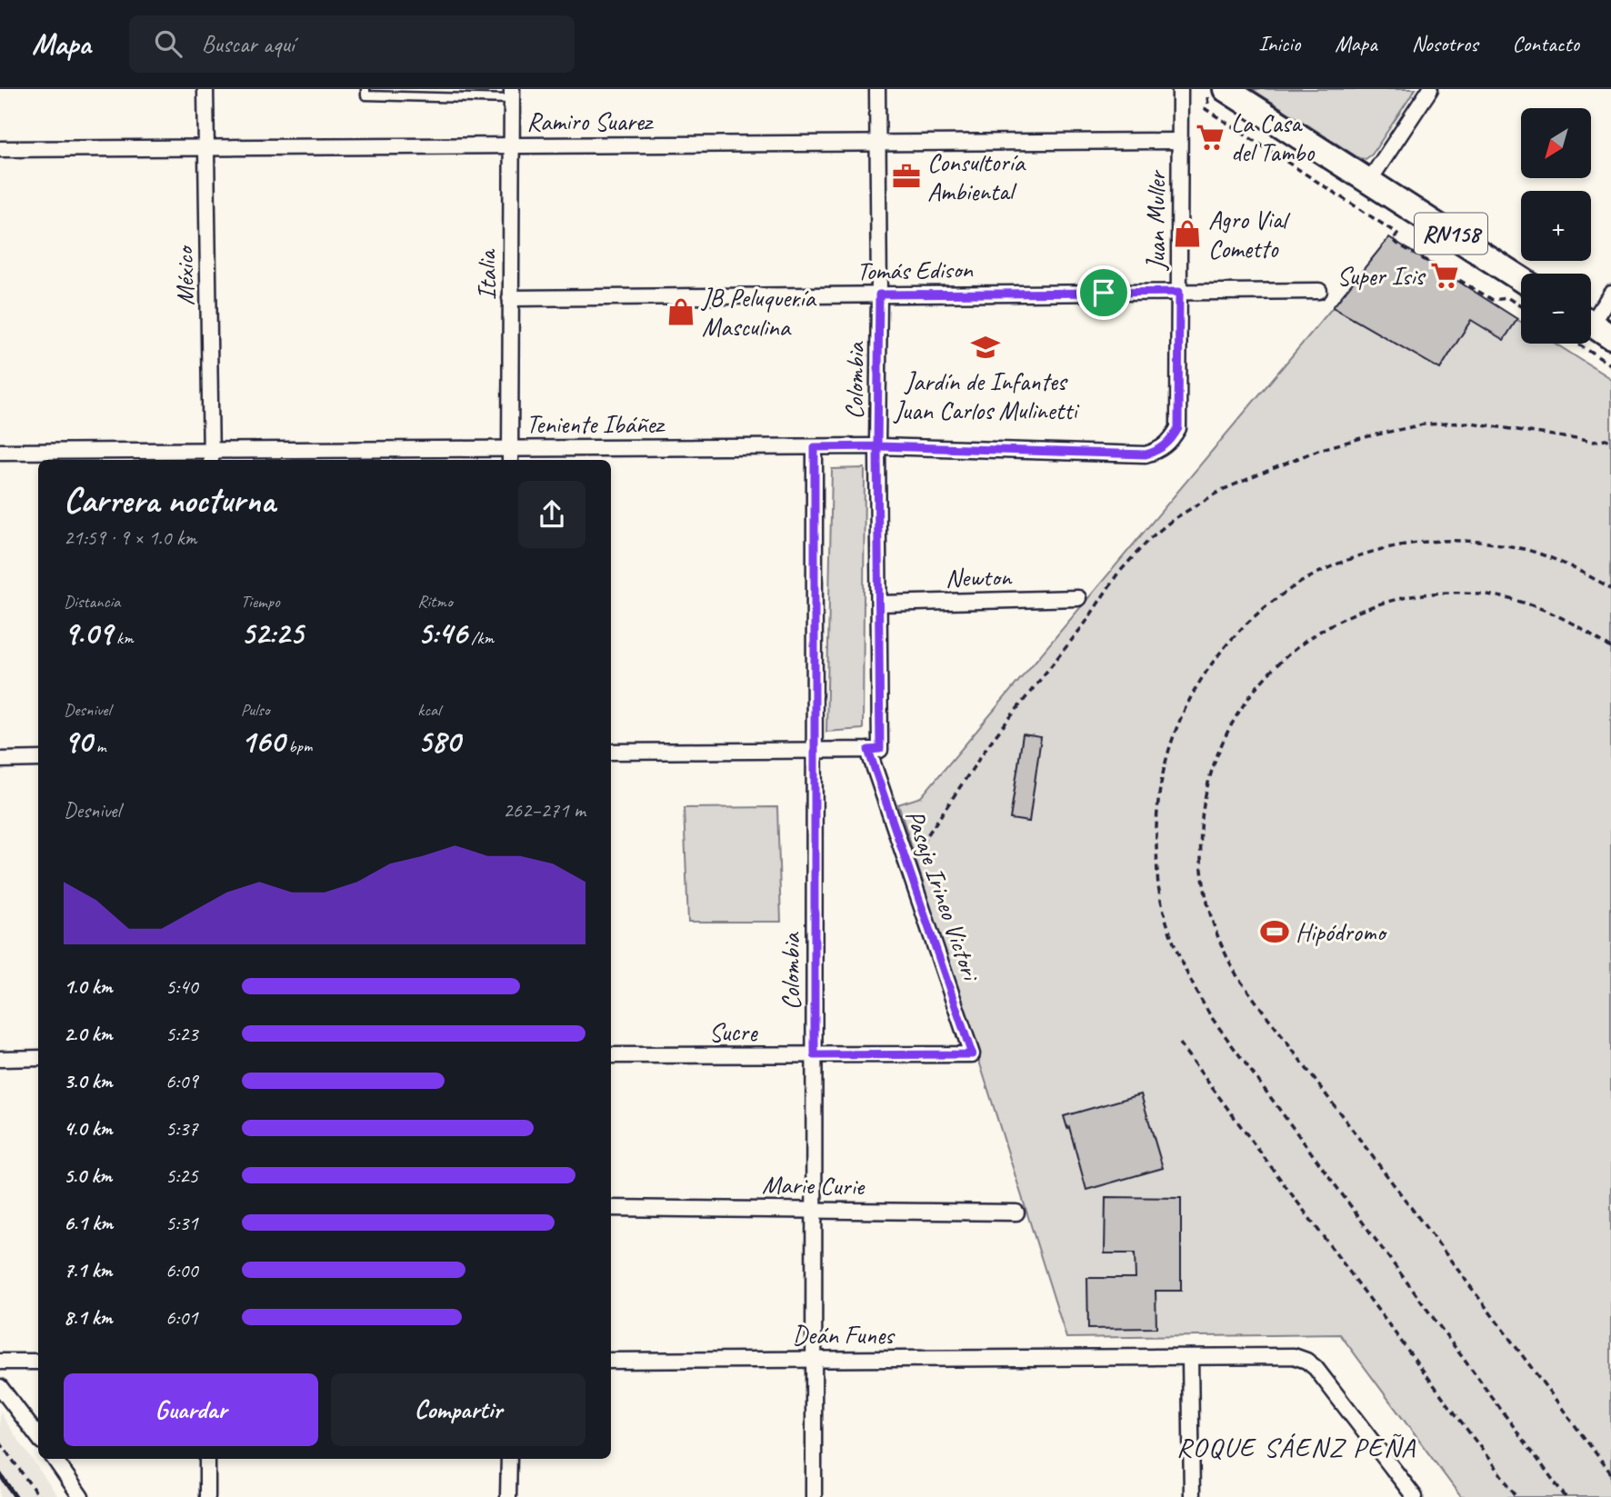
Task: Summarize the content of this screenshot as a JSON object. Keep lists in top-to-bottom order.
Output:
{
  "streets": {
    "highway": ["RN158"],
    "street": [
      "Ramiro Suarez",
      "Juan Muller",
      "Tomás Edison",
      "Italia",
      "México",
      "Colombia",
      "Teniente Ibáñez",
      "Newton",
      "Pasaje Irineo Victori",
      "Sucre",
      "Marie Curie",
      "Deán Funes"
    ]
  },
  "crossings": [
    ["Ramiro Suarez", "Juan Muller"],
    ["Ramiro Suarez", "Italia"],
    ["Ramiro Suarez", "México"],
    ["Ramiro Suarez", "Colombia"],
    ["Juan Muller", "Tomás Edison"],
    ["Juan Muller", "Teniente Ibáñez"],
    ["Tomás Edison", "Italia"],
    ["Tomás Edison", "Colombia"],
    ["Italia", "Teniente Ibáñez"],
    ["México", "Teniente Ibáñez"],
    ["Colombia", "Teniente Ibáñez"],
    ["Colombia", "Newton"],
    ["Colombia", "Pasaje Irineo Victori"],
    ["Colombia", "Sucre"],
    ["Colombia", "Marie Curie"],
    ["Colombia", "Deán Funes"],
    ["Pasaje Irineo Victori", "Sucre"]
  ],
  "districts": ["ROQUE SÁENZ PEÑA"],
  "places": {
    "supermarket": ["La Casa del Tambo", "Super Isis"],
    "office": ["Consultoría Ambiental"],
    "shop": ["Agro Vial Cometto", "JB Peluquería Masculina"],
    "school or university": ["Jardín de Infantes Juan Carlos Mulinetti"],
    "sports": ["Hipódromo"]
  },
  "north": "bottom left",
  "page": {
    "header": "Mapa",
    "search": "Buscar aquí",
    "nav": [
      "Inicio",
      "Mapa",
      "Nosotros",
      "Contacto"
    ],
    "map_buttons": ["+", "−"],
    "heading": ["Carrera nocturna", "21:59 · 9 × 1.0 km"],
    "stats": [
      ["Distancia", "9.09 km"],
      ["Tiempo", "52:25"],
      ["Ritmo", "5:46 /km"],
      ["Desnivel", "90 m"],
      ["Pulso", "160 bpm"],
      ["kcal", "580"]
    ],
    "chart": ["Desnivel", "262–271 m"],
    "list": [
      {
        "name": "1.0 km",
        "note": "5:40"
      },
      {
        "name": "2.0 km",
        "note": "5:23"
      },
      {
        "name": "3.0 km",
        "note": "6:09"
      },
      {
        "name": "4.0 km",
        "note": "5:37"
      },
      {
        "name": "5.0 km",
        "note": "5:25"
      },
      {
        "name": "6.1 km",
        "note": "5:31"
      },
      {
        "name": "7.1 km",
        "note": "6:00"
      },
      {
        "name": "8.1 km",
        "note": "6:01"
      }
    ],
    "buttons": ["Guardar", "Compartir"]
  }
}
